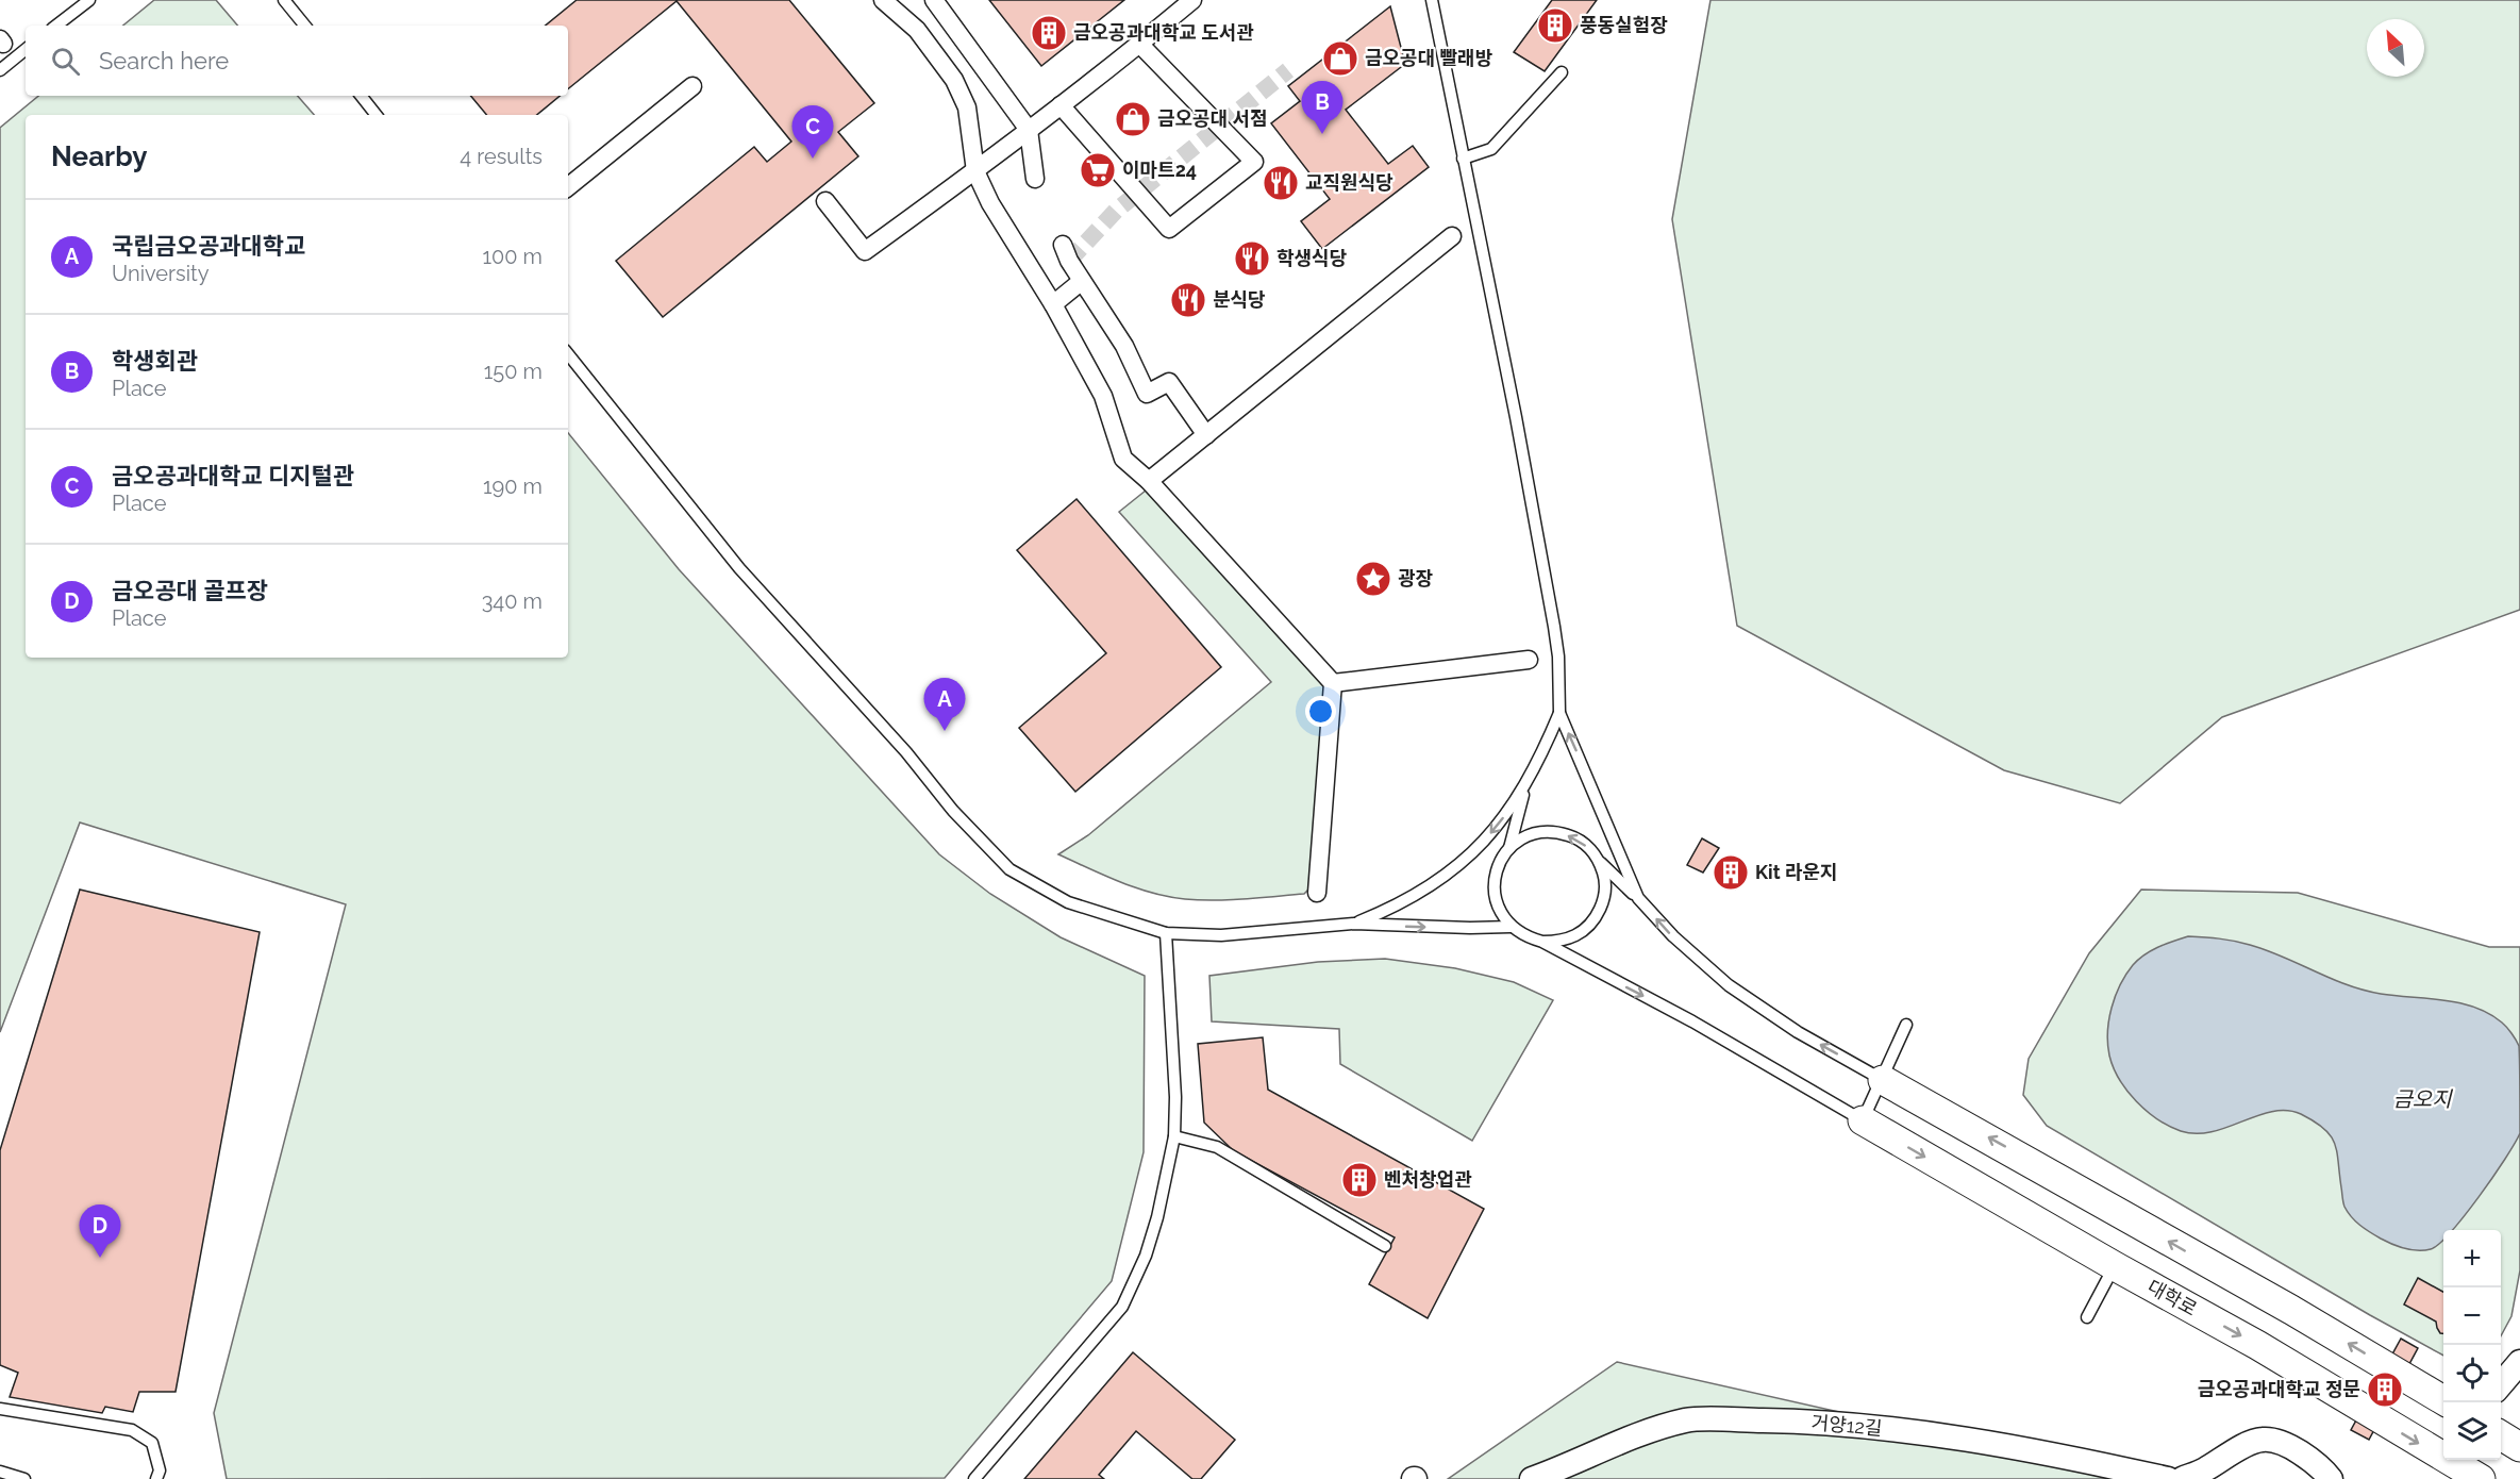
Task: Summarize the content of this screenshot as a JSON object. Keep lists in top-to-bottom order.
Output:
{
  "streets": {
    "street": ["대학로", "거양12길"]
  },
  "water": ["금오지"],
  "places": {
    "building": [
      "풍동실험장",
      "금오공과대학교 도서관",
      "Kit 라운지",
      "벤처창업관",
      "금오공과대학교 정문"
    ],
    "shop": ["금오공대 빨래방", "금오공대 서점"],
    "supermarket": ["이마트24"],
    "restaurant": ["교직원식당", "학생식당", "분식당"],
    "place": ["광장"]
  },
  "north": "top left",
  "page": {
    "search": "Search here",
    "pins": [
      "B",
      "C",
      "A",
      "D"
    ],
    "heading": ["Nearby", "4 results"],
    "list": [
      {
        "mark": "A",
        "name": "국립금오공과대학교",
        "note": "University",
        "value": "100 m"
      },
      {
        "mark": "B",
        "name": "학생회관",
        "note": "Place",
        "value": "150 m"
      },
      {
        "mark": "C",
        "name": "금오공과대학교 디지털관",
        "note": "Place",
        "value": "190 m"
      },
      {
        "mark": "D",
        "name": "금오공대 골프장",
        "note": "Place",
        "value": "340 m"
      }
    ],
    "map_buttons": ["+", "−"]
  }
}
